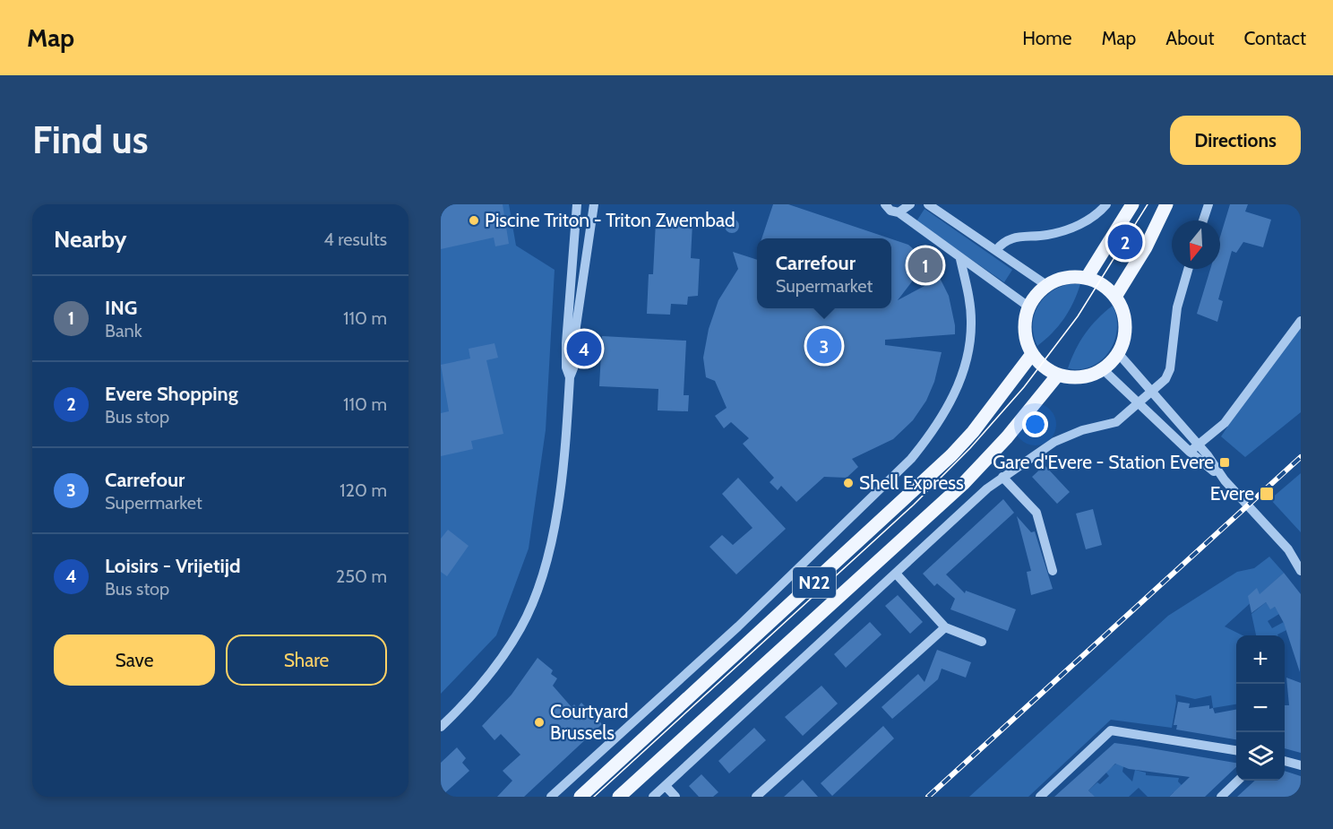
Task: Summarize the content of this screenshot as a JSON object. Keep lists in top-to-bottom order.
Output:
{
  "streets": {
    "main road": ["N22"]
  },
  "places": {
    "other": ["Piscine Triton - Triton Zwembad", "Shell Express", "Courtyard Brussels"],
    "transit": ["Gare d'Evere - Station Evere", "Evere"]
  },
  "north": "bottom",
  "page": {
    "header": "Map",
    "nav": [
      "Home",
      "Map",
      "About",
      "Contact"
    ],
    "buttons": [
      "Directions",
      ["Save", "Share"]
    ],
    "title": "Find us",
    "heading": ["Nearby", "4 results"],
    "pins": [
      "2",
      "1",
      "3",
      "4"
    ],
    "popup": ["Carrefour", "Supermarket"],
    "list": [
      {
        "mark": "1",
        "name": "ING",
        "note": "Bank",
        "value": "110 m"
      },
      {
        "mark": "2",
        "name": "Evere Shopping",
        "note": "Bus stop",
        "value": "110 m"
      },
      {
        "mark": "3",
        "name": "Carrefour",
        "note": "Supermarket",
        "value": "120 m"
      },
      {
        "mark": "4",
        "name": "Loisirs - Vrijetijd",
        "note": "Bus stop",
        "value": "250 m"
      }
    ],
    "map_buttons": ["+", "−"]
  }
}
